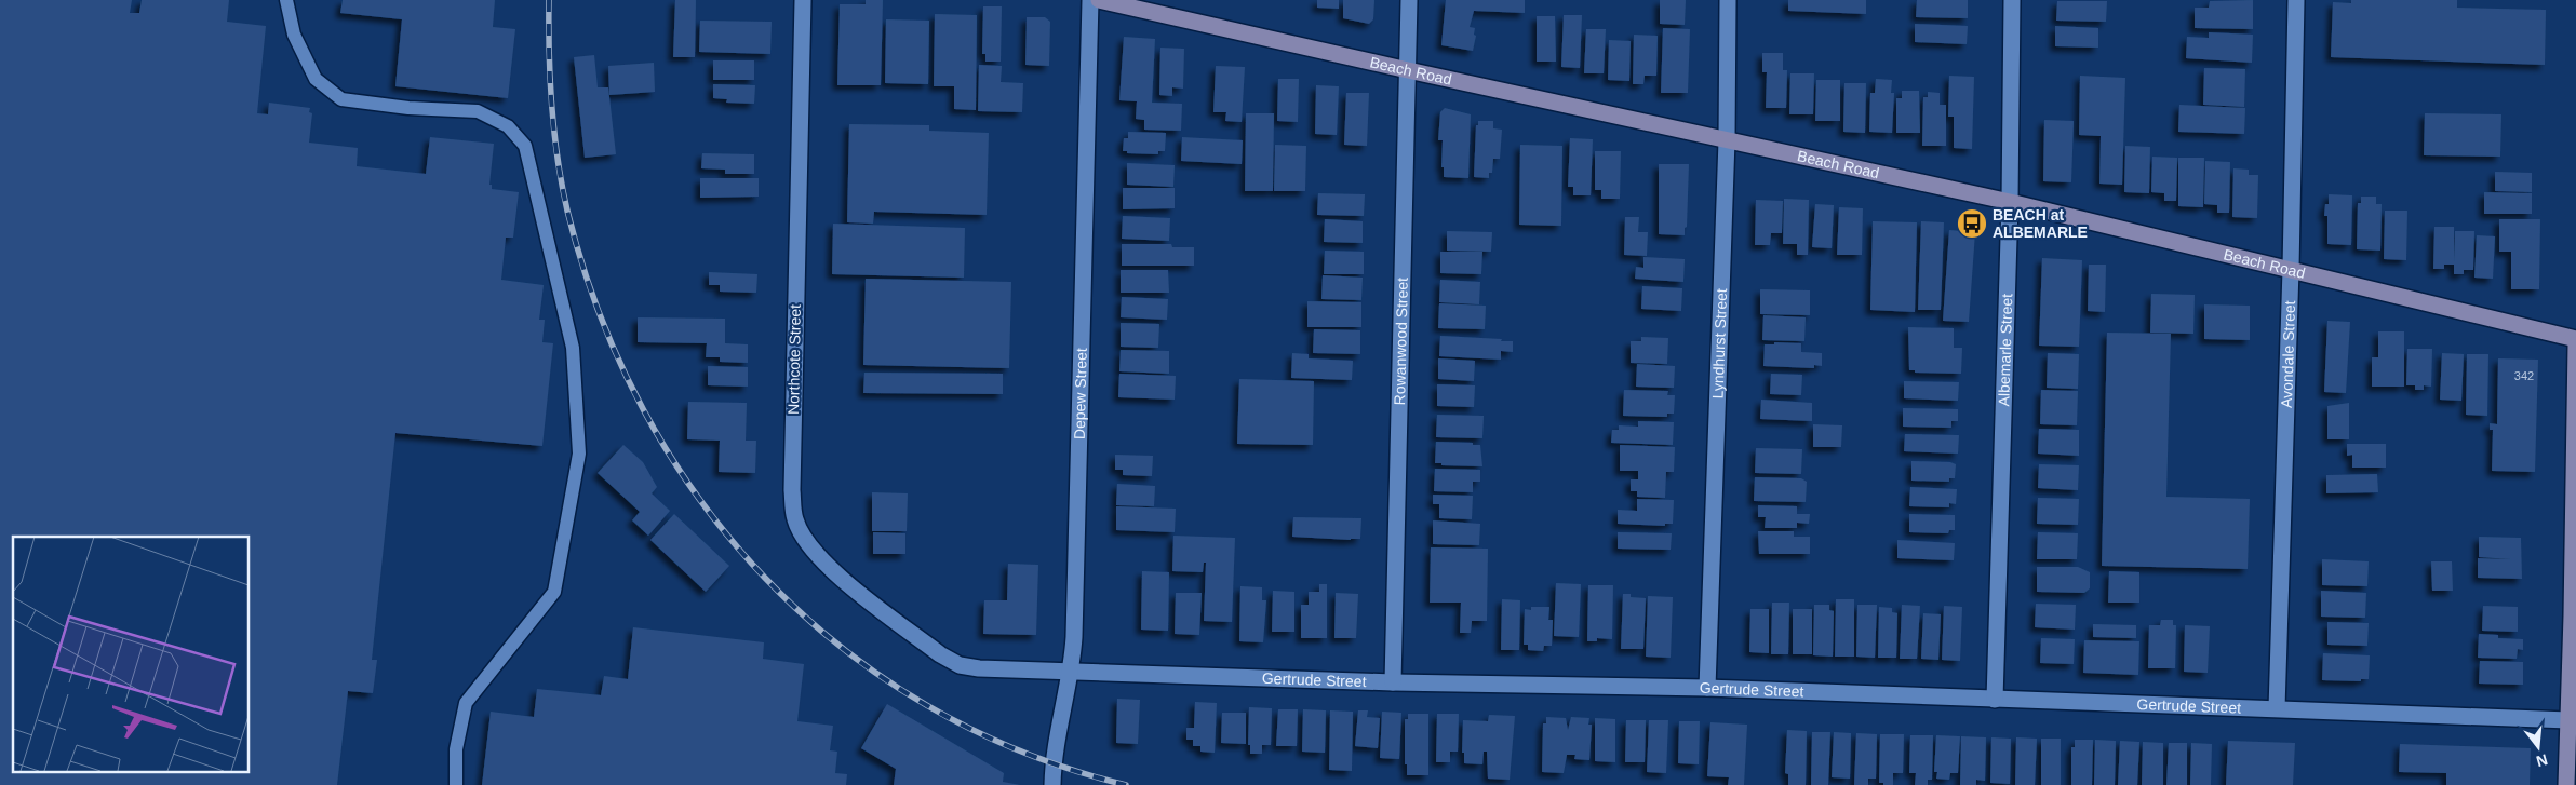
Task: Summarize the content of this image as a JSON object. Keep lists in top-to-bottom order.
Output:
{
  "streets": {
    "street": [
      "Beach Road",
      "Rowanwood Street",
      "Lyndhurst Street",
      "Albemarle Street",
      "Avondale Street",
      "Northcote Street",
      "Depew Street",
      "Gertrude Street"
    ]
  },
  "crossings": [
    ["Beach Road", "Rowanwood Street"],
    ["Beach Road", "Lyndhurst Street"],
    ["Beach Road", "Albemarle Street"],
    ["Beach Road", "Avondale Street"],
    ["Rowanwood Street", "Gertrude Street"],
    ["Lyndhurst Street", "Gertrude Street"],
    ["Albemarle Street", "Gertrude Street"],
    ["Avondale Street", "Gertrude Street"],
    ["Northcote Street", "Gertrude Street"],
    ["Depew Street", "Gertrude Street"]
  ],
  "places": {
    "bus stop": ["BEACH at ALBEMARLE"]
  },
  "house_numbers": ["342"],
  "north": "bottom"
}
